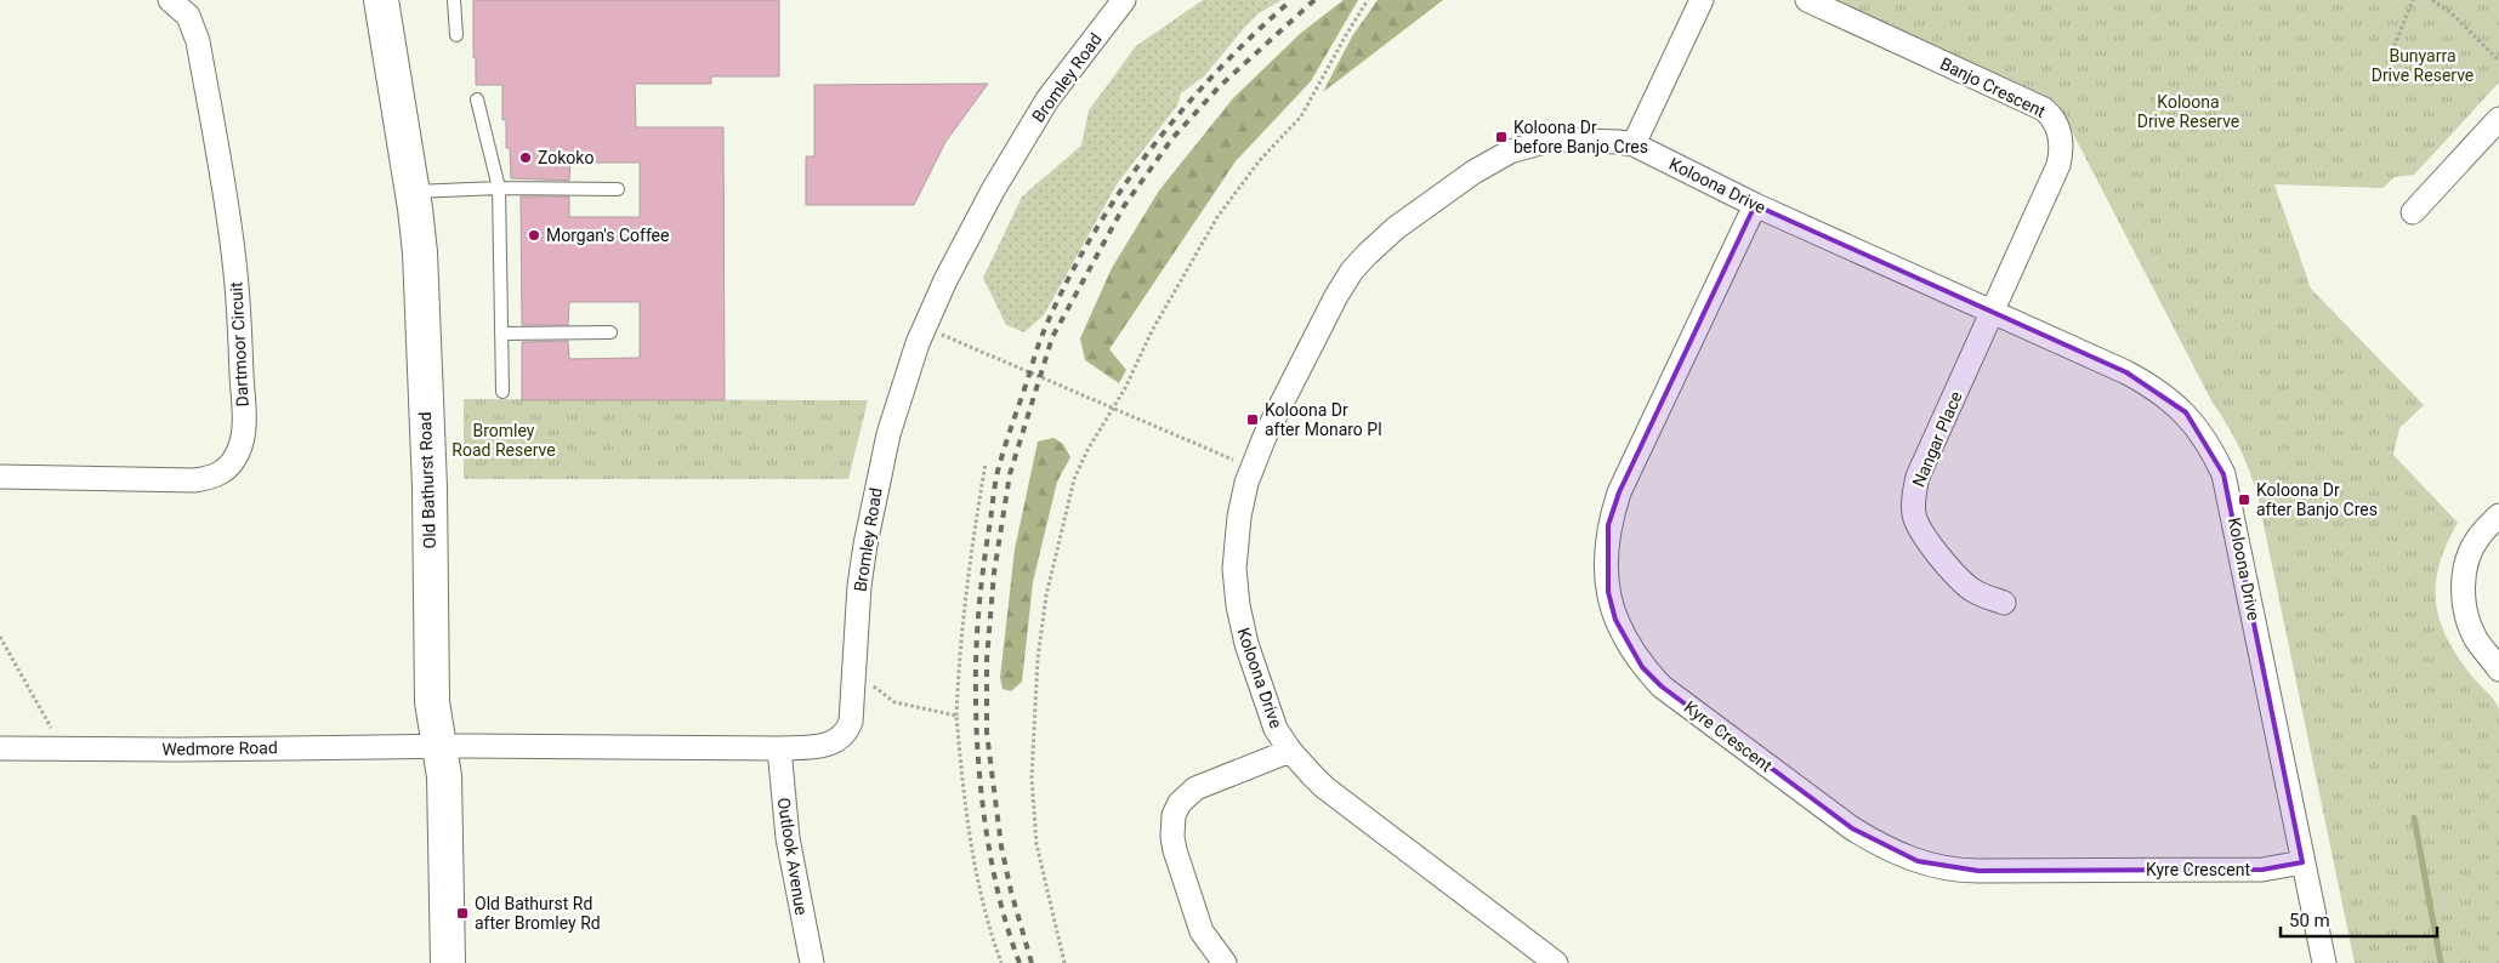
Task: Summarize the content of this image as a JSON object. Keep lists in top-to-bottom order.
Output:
{
  "streets": {
    "main road": ["Old Bathurst Road"],
    "street": [
      "Bromley Road",
      "Banjo Crescent",
      "Koloona Drive",
      "Dartmoor Circuit",
      "Nangar Place",
      "Kyre Crescent",
      "Wedmore Road",
      "Outlook Avenue"
    ]
  },
  "crossings": [
    ["Bromley Road", "Old Bathurst Road"],
    ["Bromley Road", "Wedmore Road"],
    ["Bromley Road", "Outlook Avenue"],
    ["Banjo Crescent", "Koloona Drive"],
    ["Banjo Crescent", "Nangar Place"],
    ["Koloona Drive", "Nangar Place"],
    ["Koloona Drive", "Kyre Crescent"],
    ["Old Bathurst Road", "Wedmore Road"]
  ],
  "parks": ["Bunyarra Drive Reserve", "Koloona Drive Reserve", "Bromley Road Reserve"],
  "places": {
    "transit": [
      "Koloona Dr before Banjo Cres",
      "Koloona Dr after Monaro Pl",
      "Koloona Dr after Banjo Cres",
      "Old Bathurst Rd after Bromley Rd"
    ],
    "other": ["Zokoko", "Morgan's Coffee"]
  },
  "scale_bar": "50 m"
}
